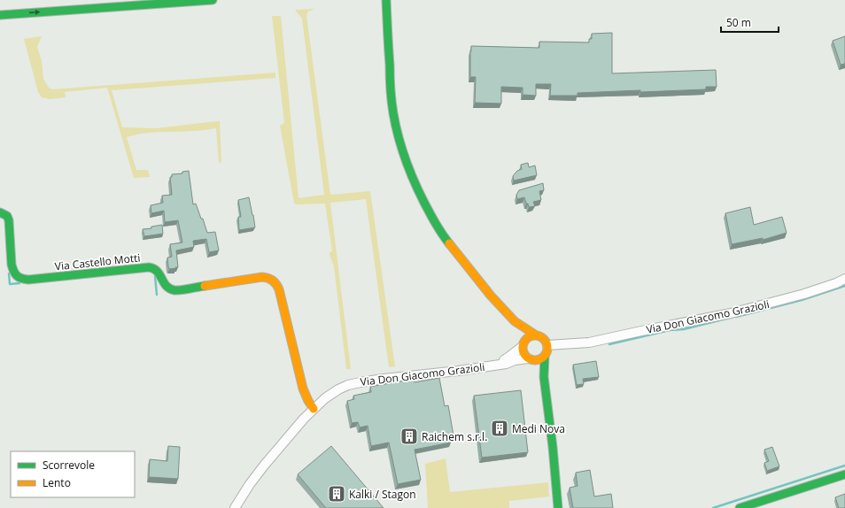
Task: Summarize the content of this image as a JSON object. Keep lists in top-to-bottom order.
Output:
{
  "streets": {
    "main road": ["Via Castello Motti"],
    "street": ["Via Don Giacomo Grazioli"]
  },
  "crossings": [
    ["Via Castello Motti", "Via Don Giacomo Grazioli"]
  ],
  "places": {
    "building": ["Medi Nova", "Raichem s.r.l.", "Kalki / Stagon"]
  },
  "legend": ["Scorrevole", "Lento"],
  "scale_bar": "50 m"
}
